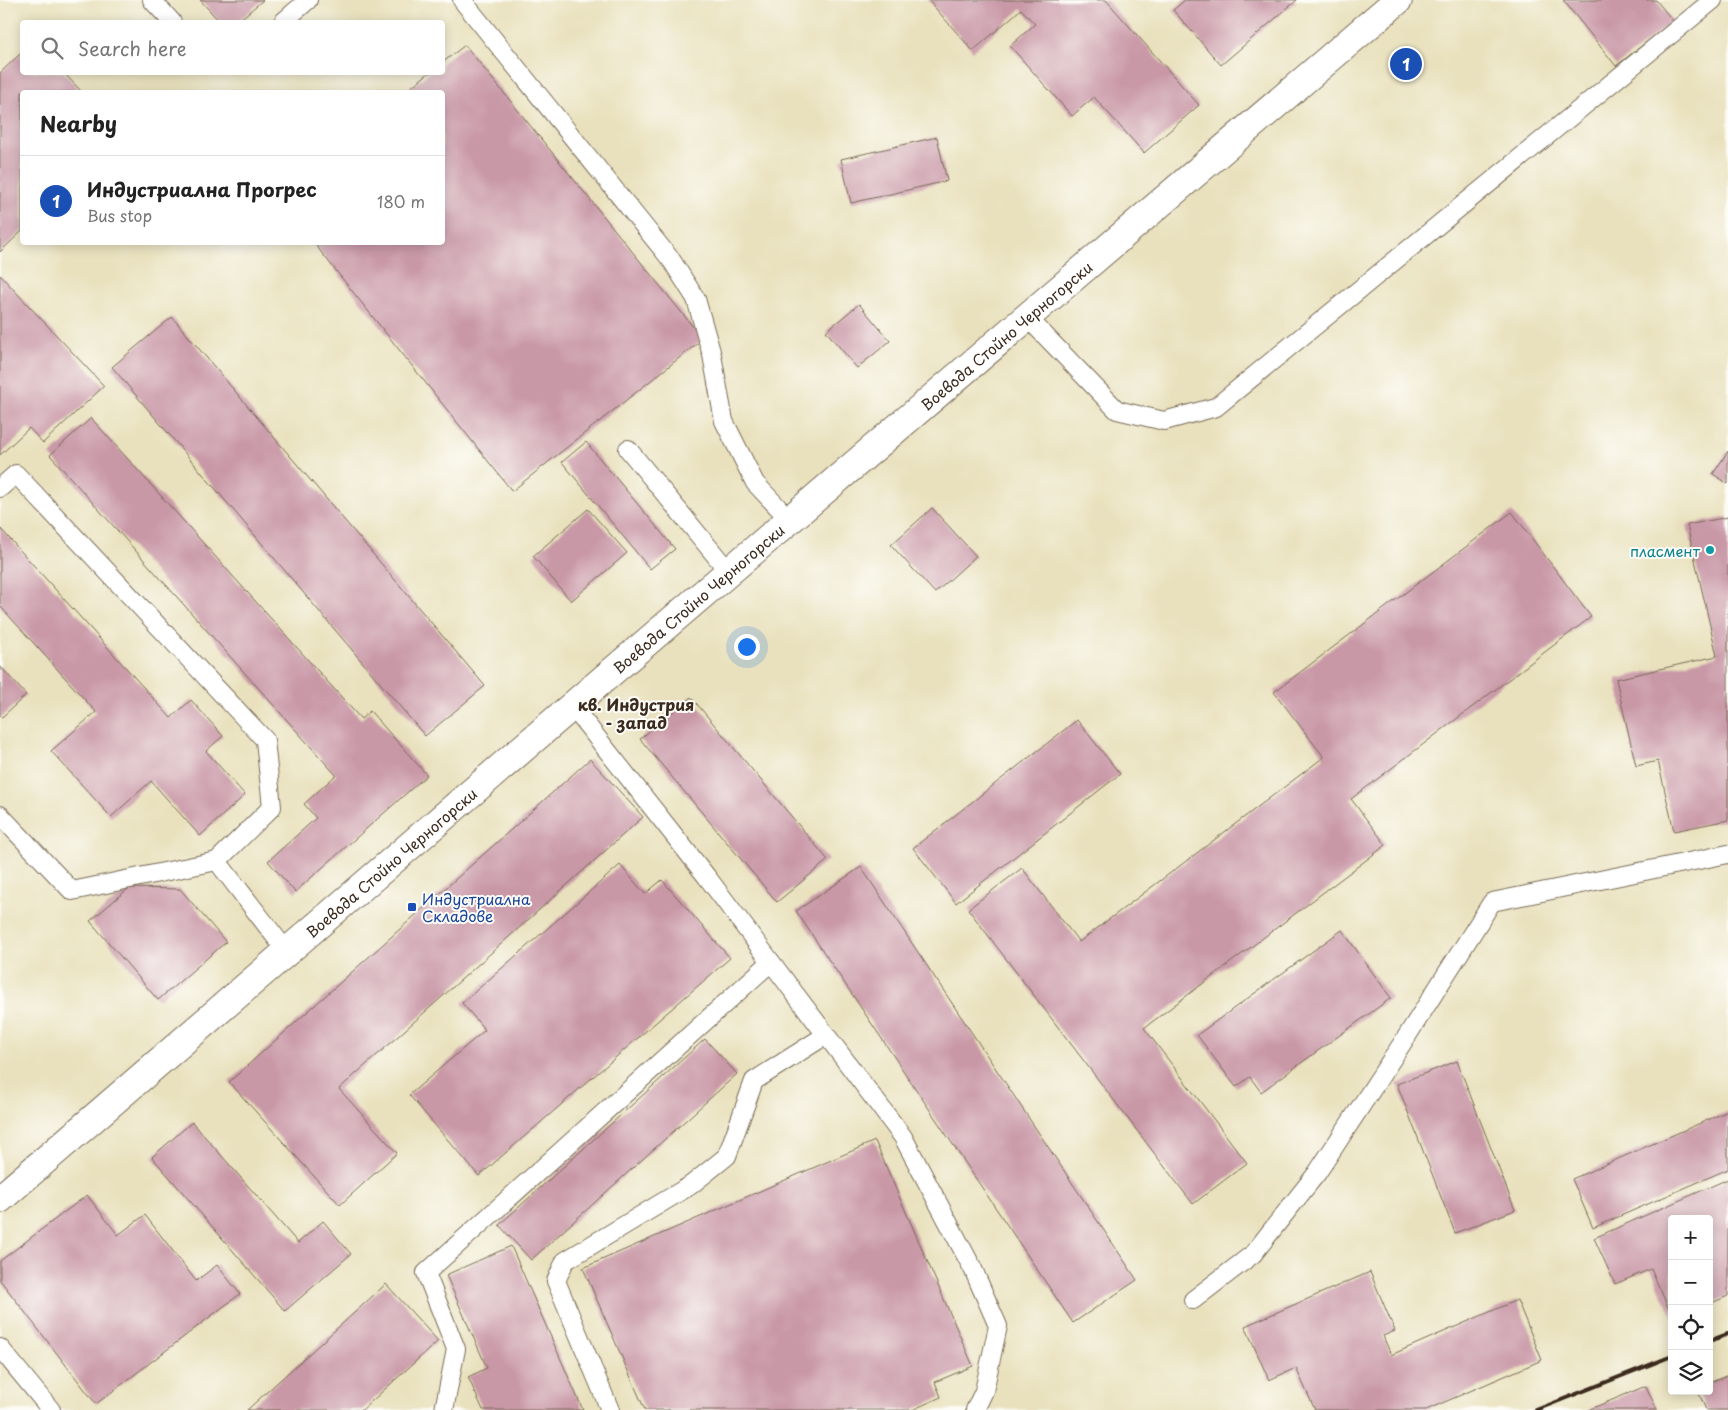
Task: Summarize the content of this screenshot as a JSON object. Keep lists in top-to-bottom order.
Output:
{
  "streets": {
    "street": ["Воевода Стойно Черногорски"]
  },
  "districts": ["кв. Индустрия - запад"],
  "places": {
    "other": ["пласмент"],
    "transit": ["Индустриална Складове"]
  },
  "page": {
    "search": "Search here",
    "pins": "1",
    "heading": "Nearby",
    "list": [
      {
        "mark": "1",
        "name": "Индустриална Прогрес",
        "note": "Bus stop",
        "value": "180 m"
      }
    ],
    "map_buttons": ["+", "−"]
  }
}
